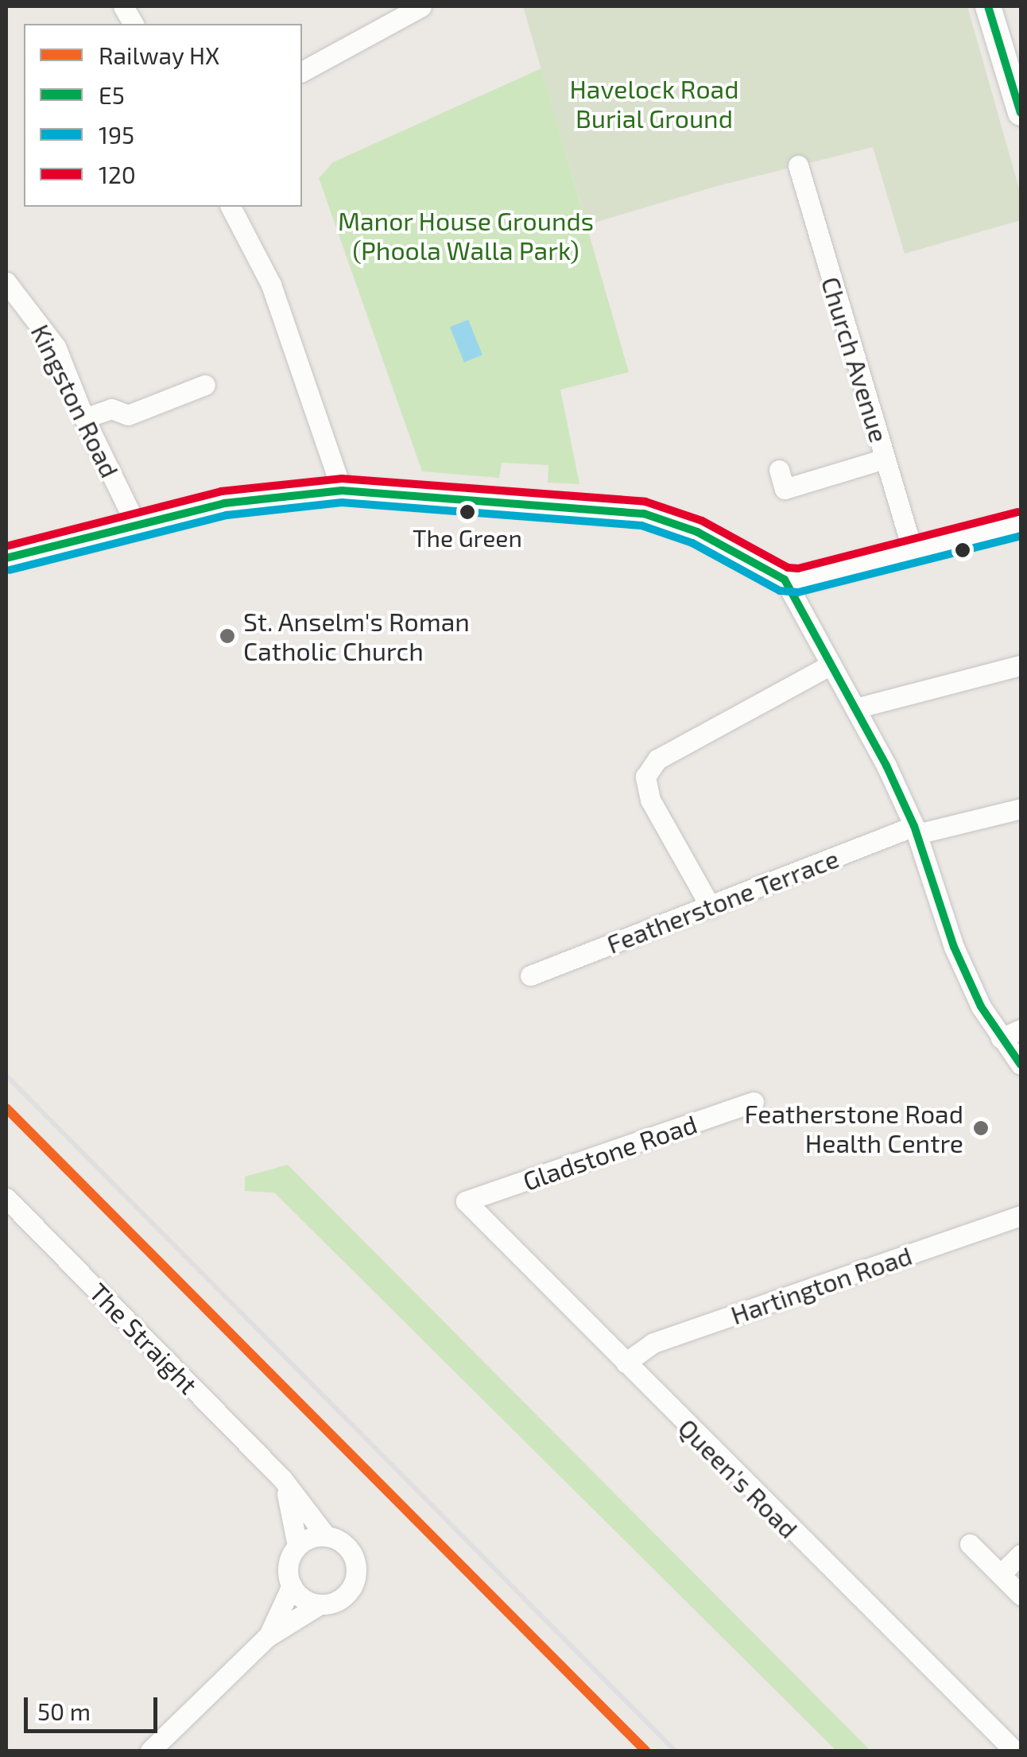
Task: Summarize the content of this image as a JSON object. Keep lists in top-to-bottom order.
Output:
{
  "streets": {
    "street": [
      "Church Avenue",
      "Kingston Road",
      "Featherstone Terrace",
      "Gladstone Road",
      "Hartington Road",
      "The Straight",
      "Queen's Road"
    ]
  },
  "crossings": [
    ["Gladstone Road", "Queen's Road"],
    ["Hartington Road", "Queen's Road"]
  ],
  "parks": ["Havelock Road Burial Ground", "Manor House Grounds (Phoola Walla Park)"],
  "places": ["The Green", "St. Anselm's Roman Catholic Church", "Featherstone Road Health Centre"],
  "lines": [
    "transit line E5",
    "transit line 120",
    "transit line 195",
    "rail line HX"
  ],
  "legend": [
    "Railway HX",
    "E5",
    "195",
    "120"
  ],
  "scale_bar": "50 m"
}
